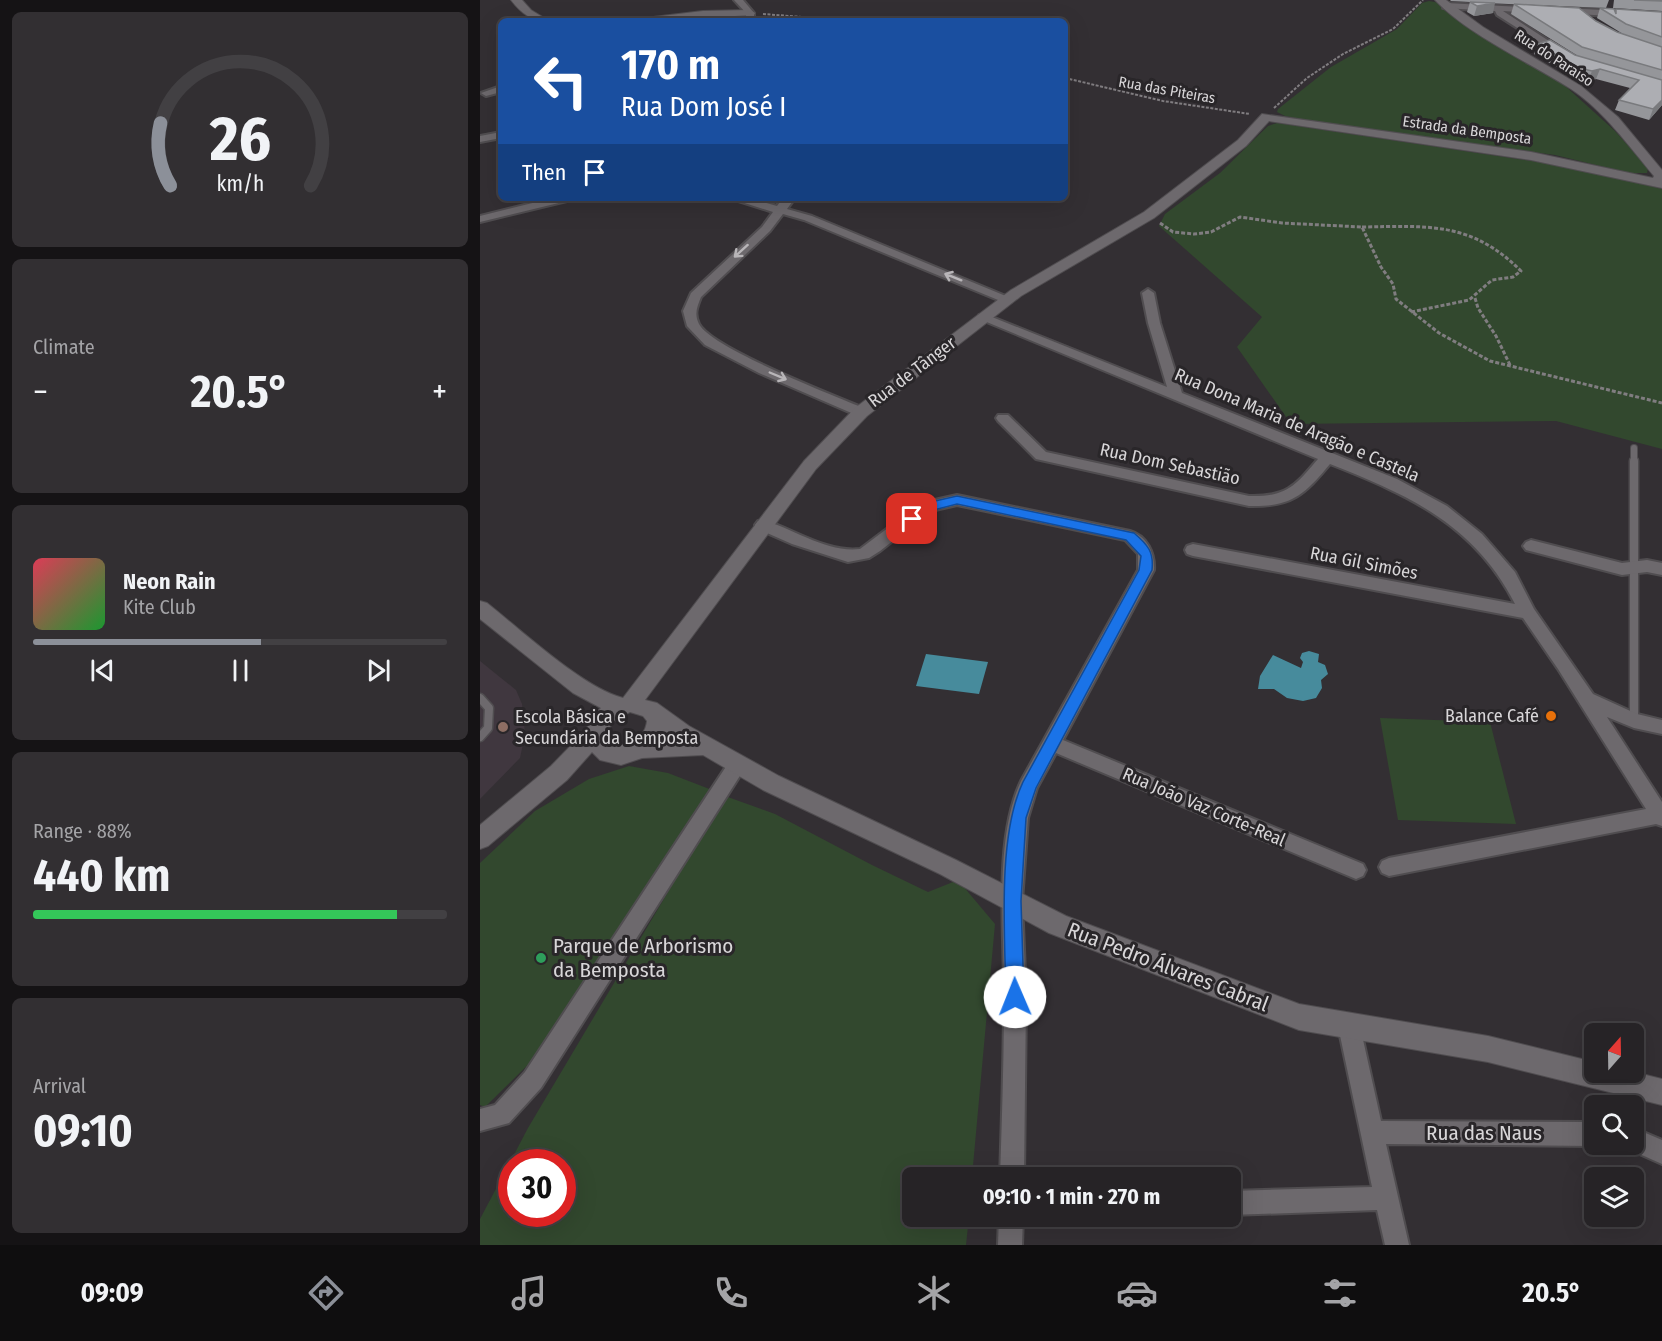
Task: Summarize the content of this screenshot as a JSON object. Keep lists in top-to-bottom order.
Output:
{
  "streets": {
    "street": [
      "Rua do Paraíso",
      "Estrada da Bemposta",
      "Rua de Tânger",
      "Rua Dona Maria de Aragão e Castela",
      "Rua Dom Sebastião",
      "Rua Gil Simões",
      "Rua João Vaz Corte-Real",
      "Rua Pedro Álvares Cabral",
      "Rua das Naus"
    ],
    "path": ["Rua das Piteiras"]
  },
  "crossings": [
    ["Rua do Paraíso", "Estrada da Bemposta"],
    ["Rua das Piteiras", "Estrada da Bemposta"],
    ["Rua das Piteiras", "Rua de Tânger"],
    ["Estrada da Bemposta", "Rua de Tânger"],
    ["Rua de Tânger", "Rua Dona Maria de Aragão e Castela"],
    ["Rua de Tânger", "Rua Pedro Álvares Cabral"],
    ["Rua Dona Maria de Aragão e Castela", "Rua Dom Sebastião"],
    ["Rua Dona Maria de Aragão e Castela", "Rua Gil Simões"]
  ],
  "places": ["Balance Café", "Escola Básica e Secundária da Bemposta", "Parque de Arborismo da Bemposta"],
  "north": "top",
  "page": {
    "turn": ["170 m", "Rua Dom José I"],
    "then": "Then",
    "tile": [
      "Climate",
      ["Range · 88%", "440 km"],
      ["Arrival", "09:10"]
    ],
    "heat": ["−", "20.5°", "+"],
    "song": ["Neon Rain", "Kite Club"],
    "limit": "30",
    "trip": "09:10 · 1 min · 270 m",
    "tabs": ["09:09", "20.5°"],
    "gauge": ["26", "km/h"]
  }
}
